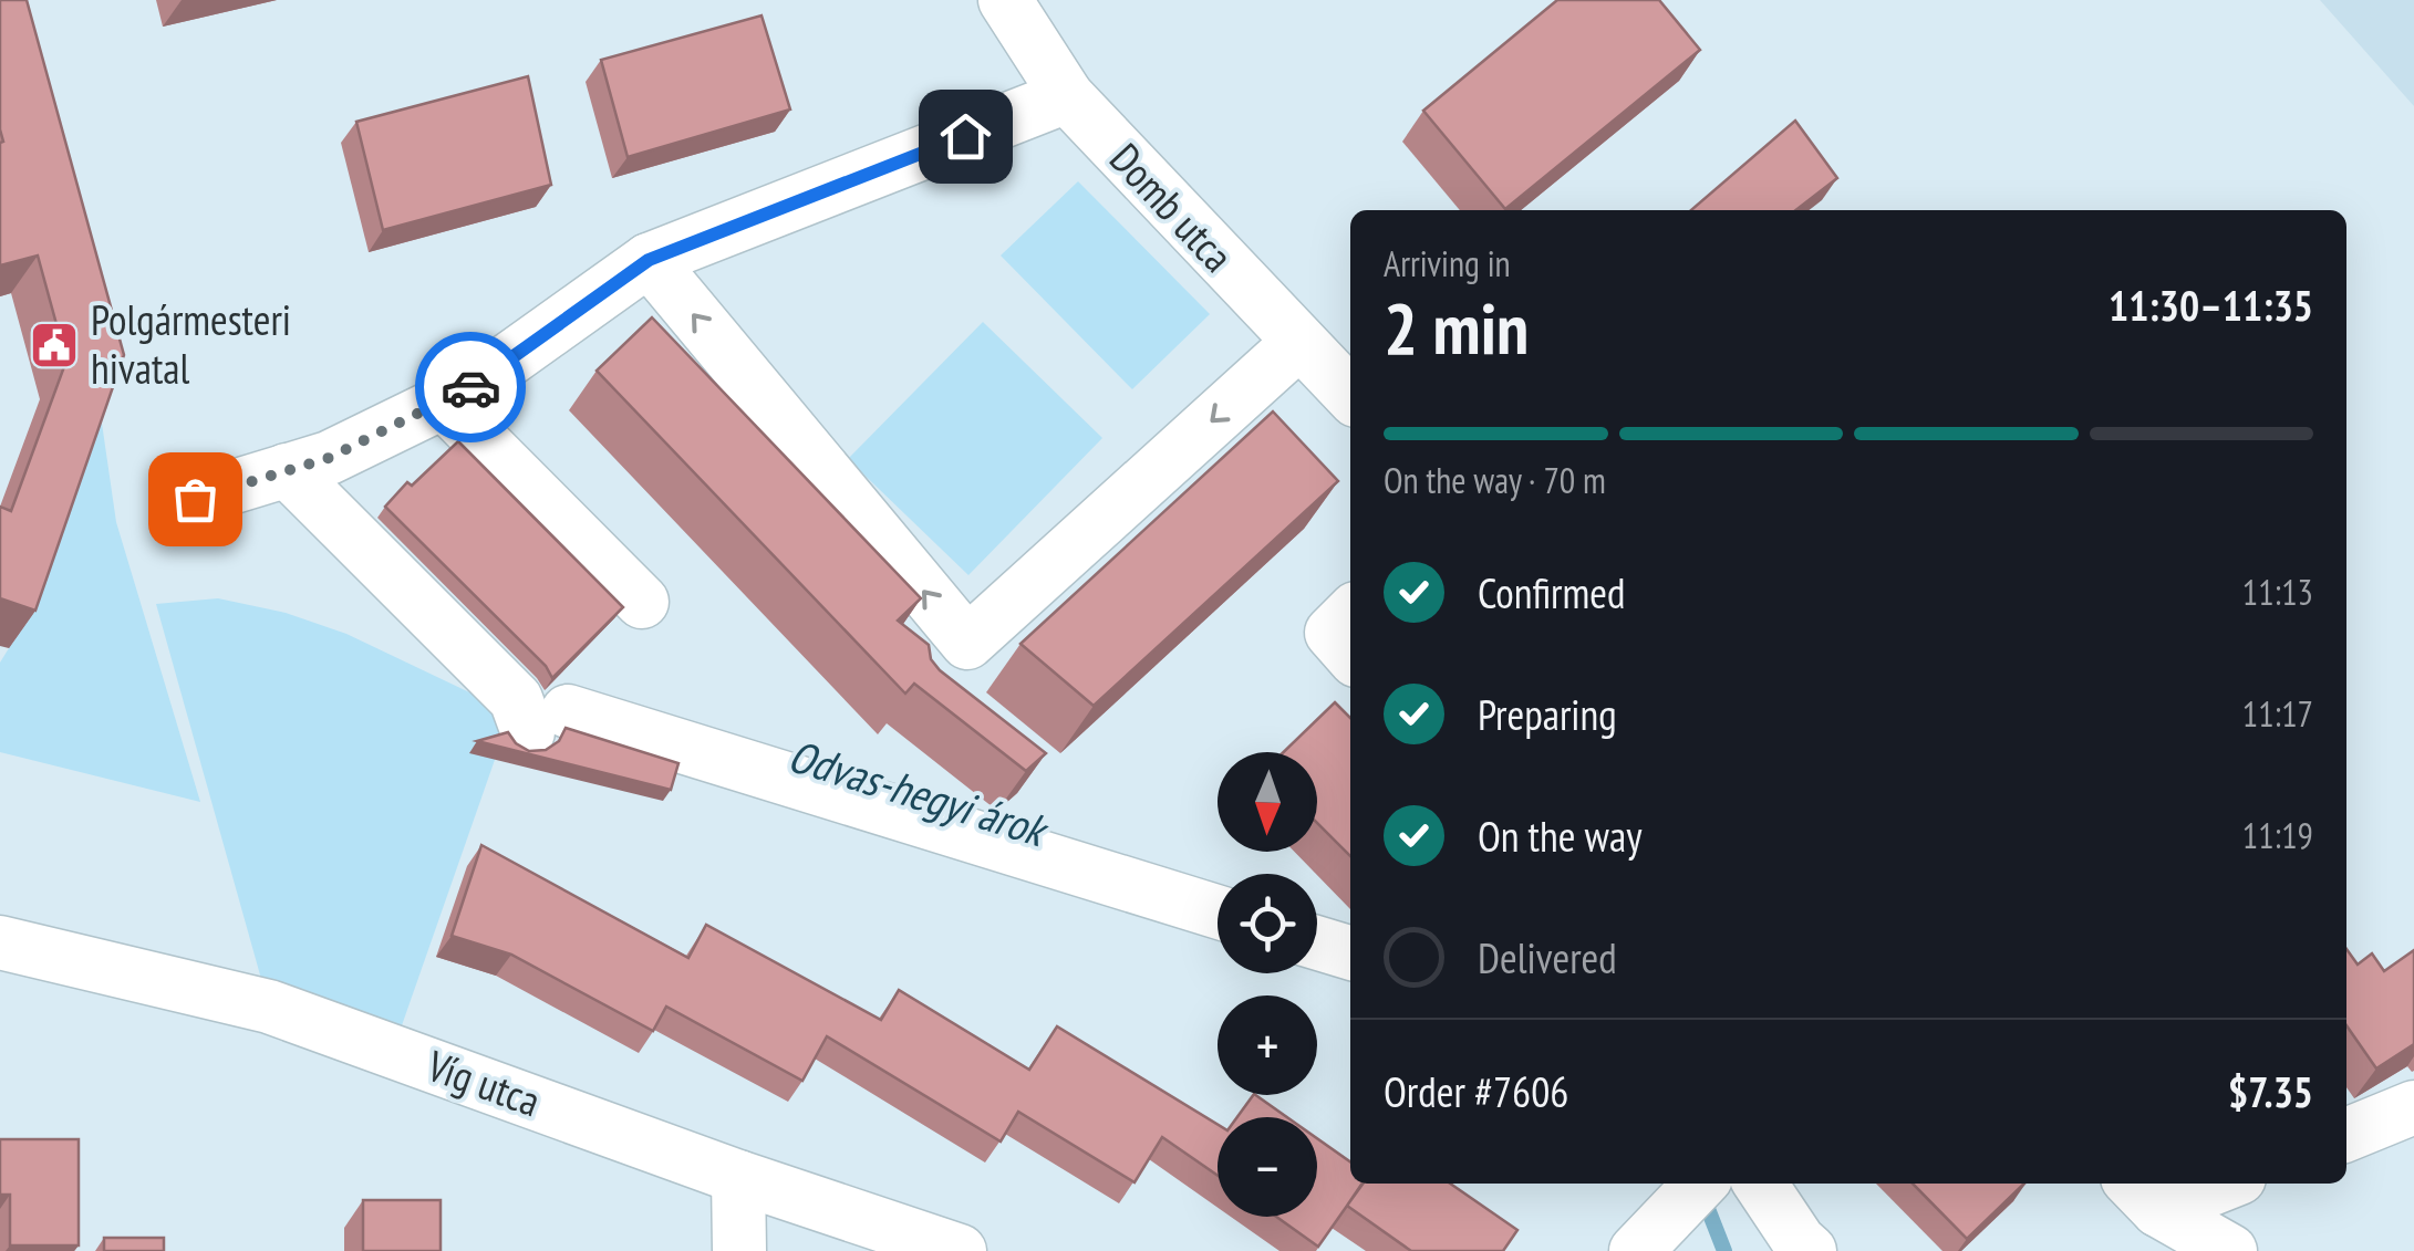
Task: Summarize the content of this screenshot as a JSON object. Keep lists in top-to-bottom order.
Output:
{
  "streets": {
    "street": ["Domb utca", "Víg utca"]
  },
  "water": ["Odvas-hegyi árok"],
  "places": {
    "public building": ["Polgármesteri hivatal"]
  },
  "north": "bottom",
  "page": {
    "heading": ["2 min", "Arriving in", "11:30–11:35"],
    "panel": ["Order #7606", "$7.35"],
    "bar": "On the way · 70 m",
    "list": [
      ["Confirmed", "11:13"],
      ["Preparing", "11:17"],
      ["On the way", "11:19"],
      "Delivered"
    ],
    "map_buttons": ["+", "−"]
  }
}
